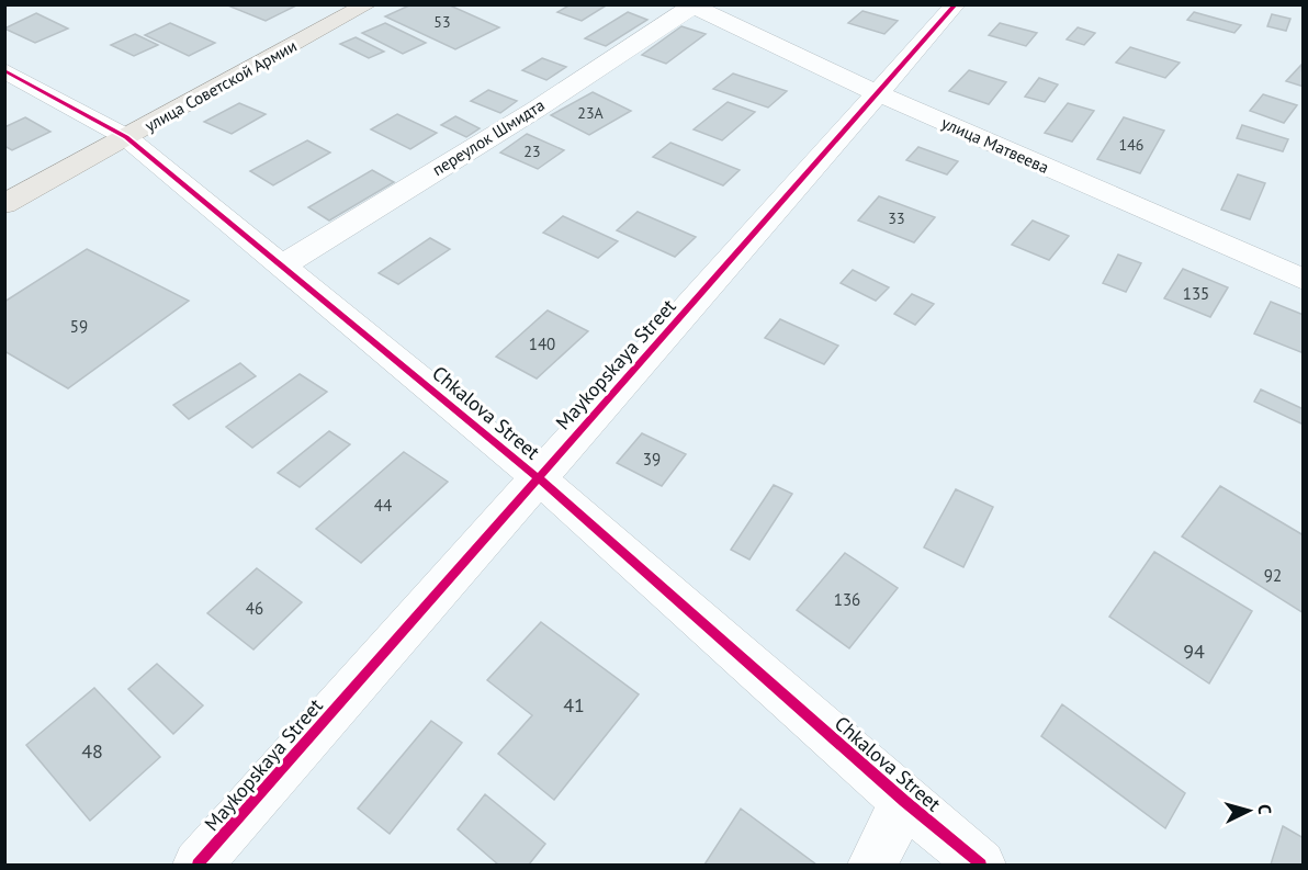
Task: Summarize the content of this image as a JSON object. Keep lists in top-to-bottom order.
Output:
{
  "streets": {
    "main road": ["улица Советской Армии"],
    "street": [
      "переулок Шмидта",
      "улица Матвеева",
      "Maykopskaya Street",
      "Chkalova Street"
    ]
  },
  "crossings": [
    ["улица Советской Армии", "Chkalova Street"],
    ["переулок Шмидта", "улица Матвеева"],
    ["переулок Шмидта", "Chkalova Street"],
    ["улица Матвеева", "Maykopskaya Street"],
    ["Maykopskaya Street", "Chkalova Street"]
  ],
  "house_numbers": [
    "53",
    "23А",
    "146",
    "23",
    "33",
    "135",
    "59",
    "140",
    "39",
    "44",
    "92",
    "136",
    "46",
    "94",
    "41",
    "48"
  ],
  "north": "right"
}
